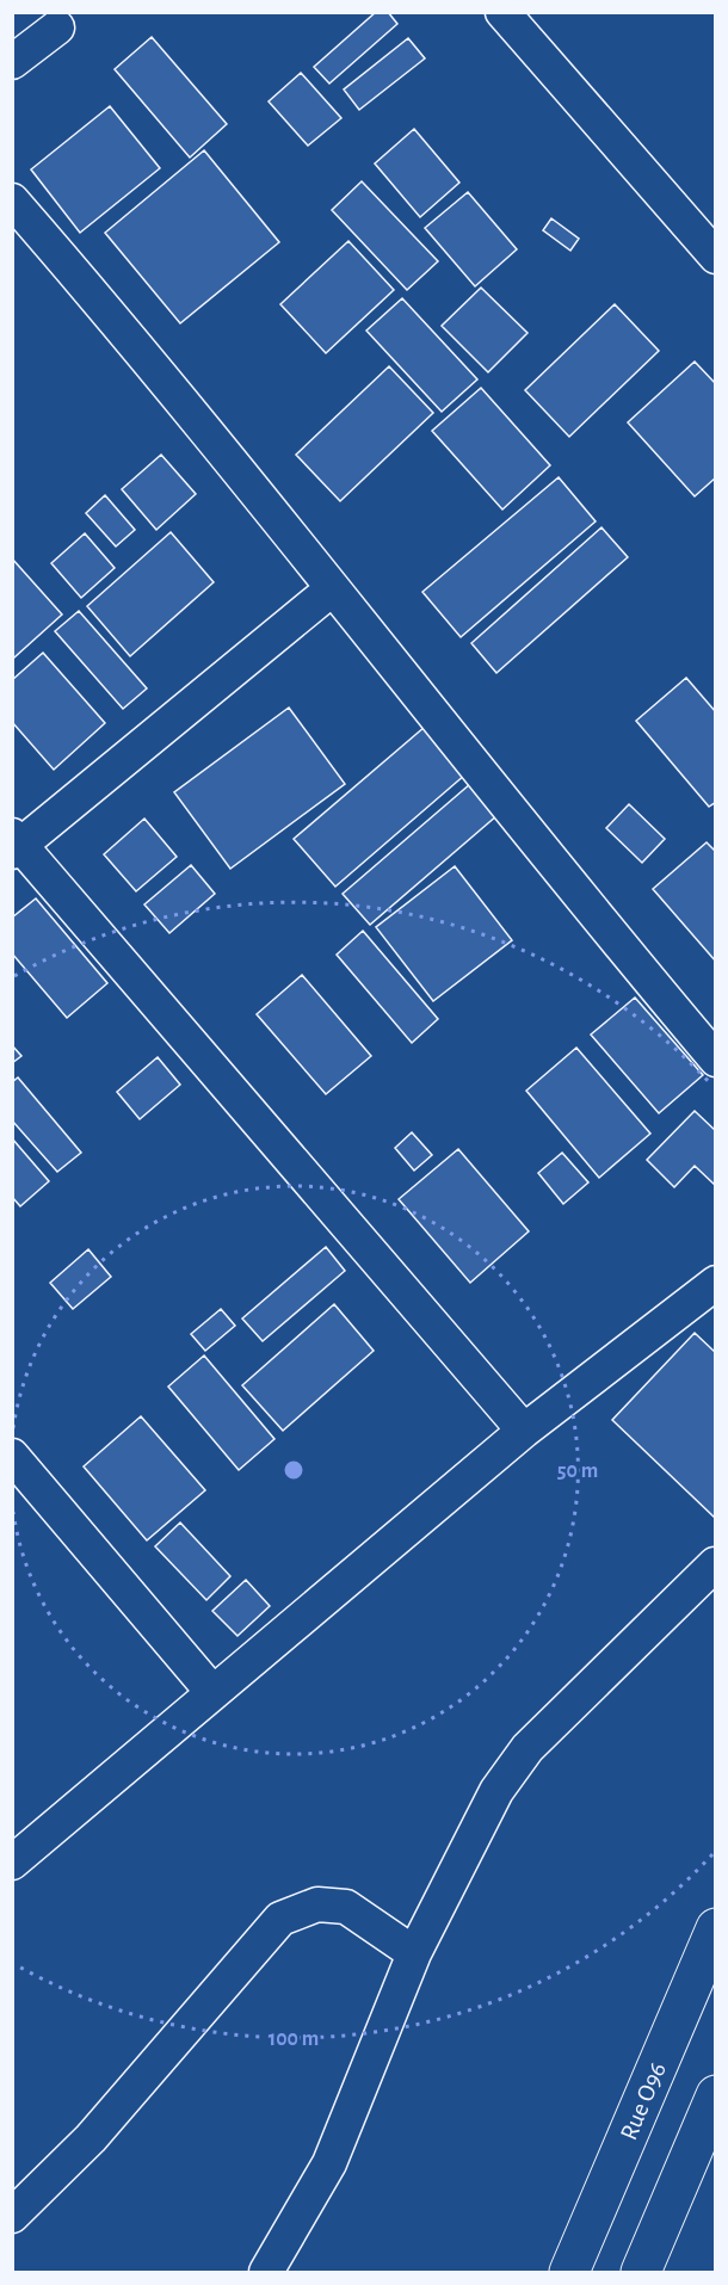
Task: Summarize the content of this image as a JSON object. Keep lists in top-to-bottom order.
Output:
{
  "streets": {
    "main road": ["Rue O96"]
  },
  "rings": ["50 m", "100 m"]
}
